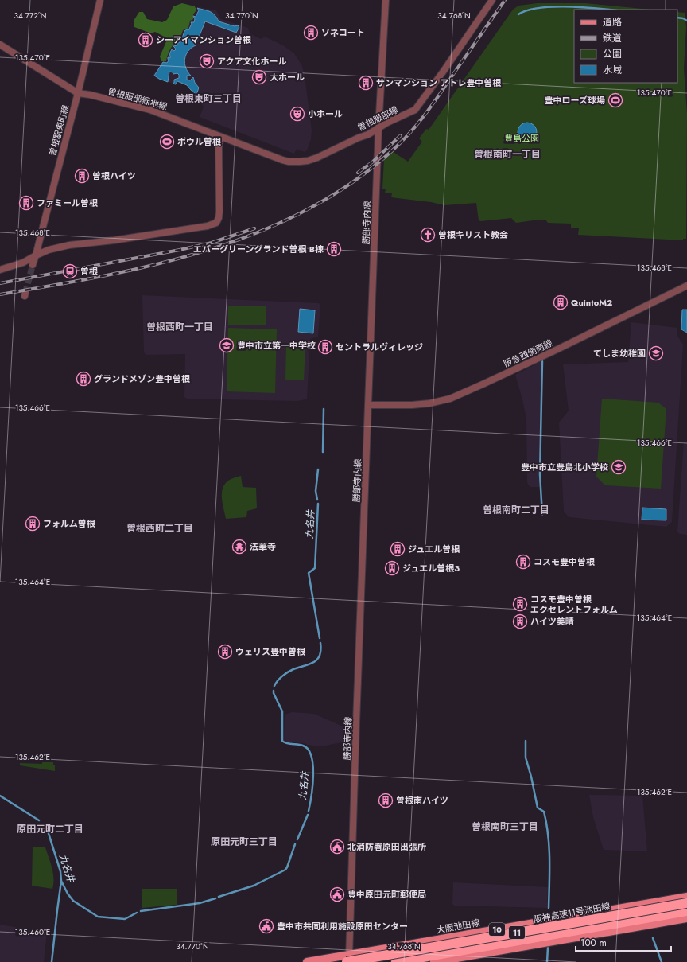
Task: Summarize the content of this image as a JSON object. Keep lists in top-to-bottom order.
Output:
{
  "streets": {
    "highway": ["阪神高速11号池田線", "11"],
    "main road": ["大阪池田線", "10"],
    "street": [
      "曽根服部緑地線",
      "曽根服部線",
      "曽根駅東町線",
      "勝部寺内線",
      "阪急西側南線"
    ]
  },
  "crossings": [
    ["曽根服部緑地線", "曽根服部線"],
    ["曽根服部緑地線", "曽根駅東町線"],
    ["曽根服部線", "勝部寺内線"],
    ["勝部寺内線", "阪急西側南線"],
    ["勝部寺内線", "阪神高速11号池田線"],
    ["勝部寺内線", "大阪池田線"],
    ["阪神高速11号池田線", "大阪池田線"]
  ],
  "districts": [
    "曽根東町三丁目",
    "曽根南町一丁目",
    "曽根西町一丁目",
    "曽根南町二丁目",
    "曽根西町二丁目",
    "曽根南町三丁目",
    "原田元町二丁目",
    "原田元町三丁目"
  ],
  "water": ["九名井"],
  "parks": ["豊島公園"],
  "places": {
    "building": [
      "ソネコート",
      "シーアイマンション曽根",
      "サンマンション アトレ豊中曽根",
      "曽根ハイツ",
      "ファミール曽根",
      "エバーグリーングランド曽根 B棟",
      "QuintoM2",
      "セントラルヴィレッジ",
      "グランドメゾン豊中曽根",
      "フォルム曽根",
      "ジュエル曽根",
      "コスモ豊中曽根",
      "ジュエル曽根3",
      "コスモ豊中曽根 エクセレントフォルム",
      "ハイツ美晴",
      "ウェリス豊中曽根",
      "曽根南ハイツ"
    ],
    "theatre": ["アクア文化ホール", "大ホール", "小ホール"],
    "sports": ["豊中ローズ球場", "ボウル曽根"],
    "church": ["曽根キリスト教会"],
    "station": ["曽根"],
    "school or university": ["豊中市立第一中学校", "てしま幼稚園", "豊中市立豊島北小学校"],
    "temple": ["法華寺"],
    "public building": ["北消防署原田出張所", "豊中原田元町郵便局", "豊中市共同利用施設原田センター"]
  },
  "legend": [
    "道路",
    "鉄道",
    "公園",
    "水域"
  ],
  "scale_bar": "100 m",
  "coordinates": [
    "34.772°N",
    "34.770°N",
    "34.768°N",
    "135.470°E",
    "135.468°E",
    "135.466°E",
    "135.464°E",
    "135.462°E",
    "135.460°E"
  ]
}
